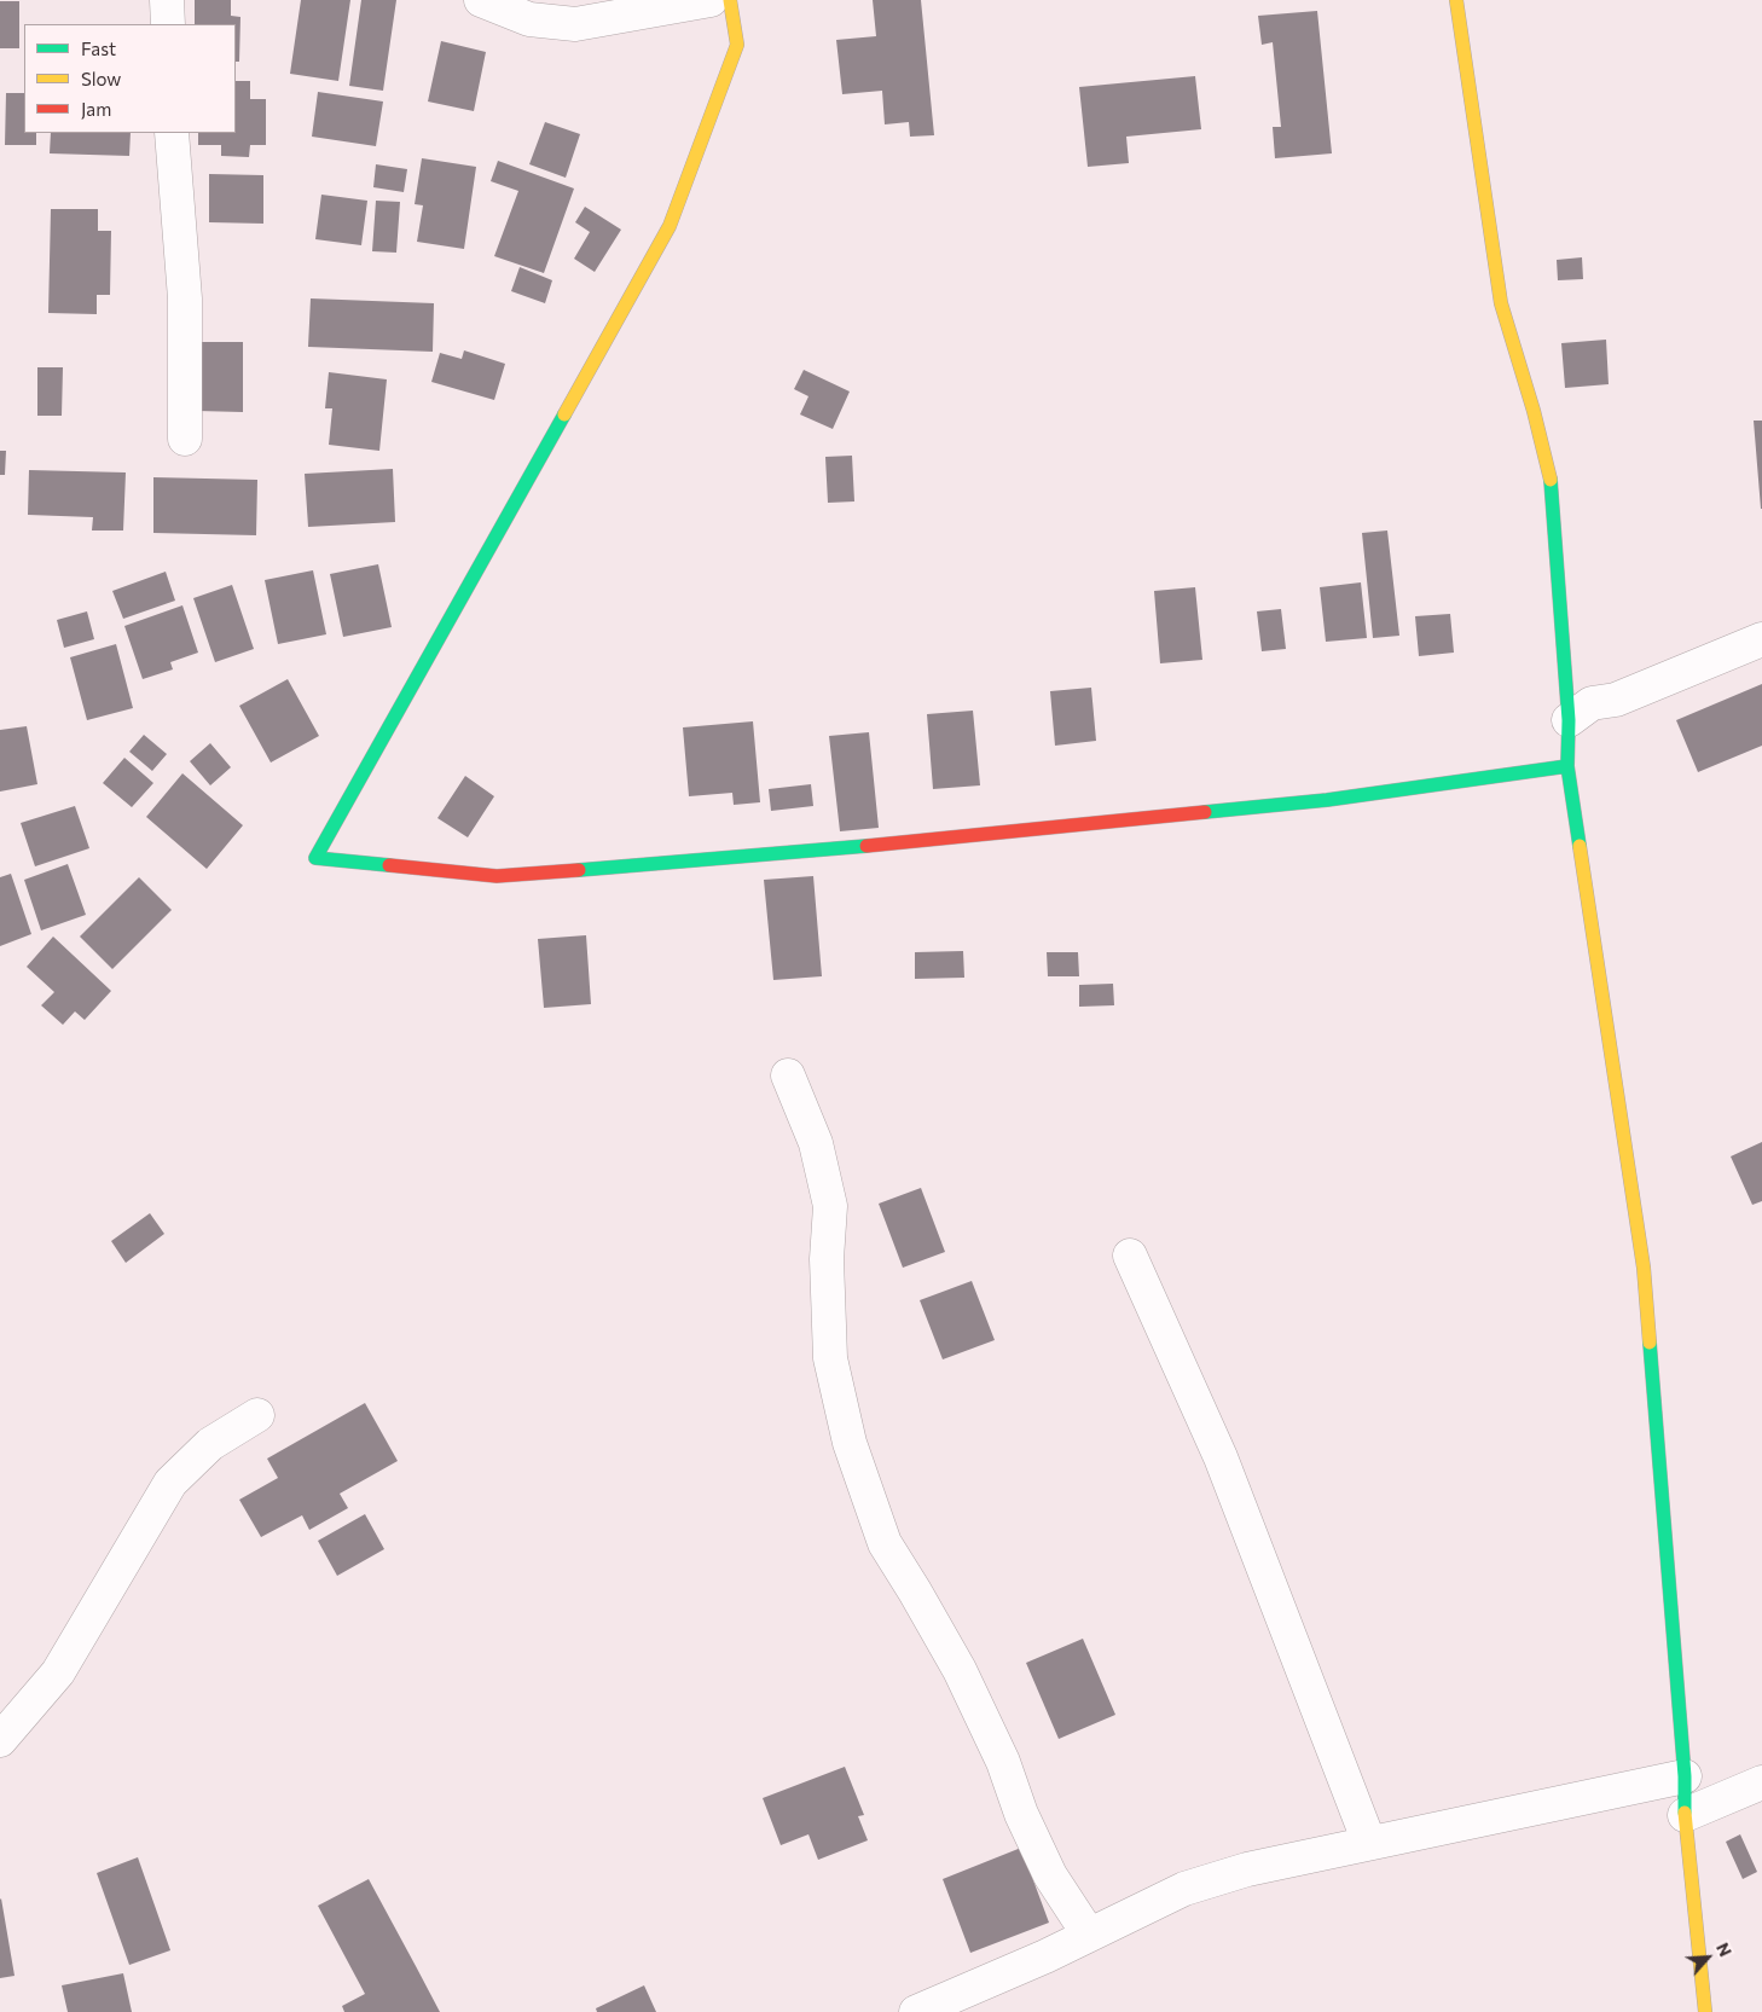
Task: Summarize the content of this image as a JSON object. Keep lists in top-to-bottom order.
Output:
{
  "legend": ["Fast", "Slow", "Jam"],
  "north": "top right"
}
